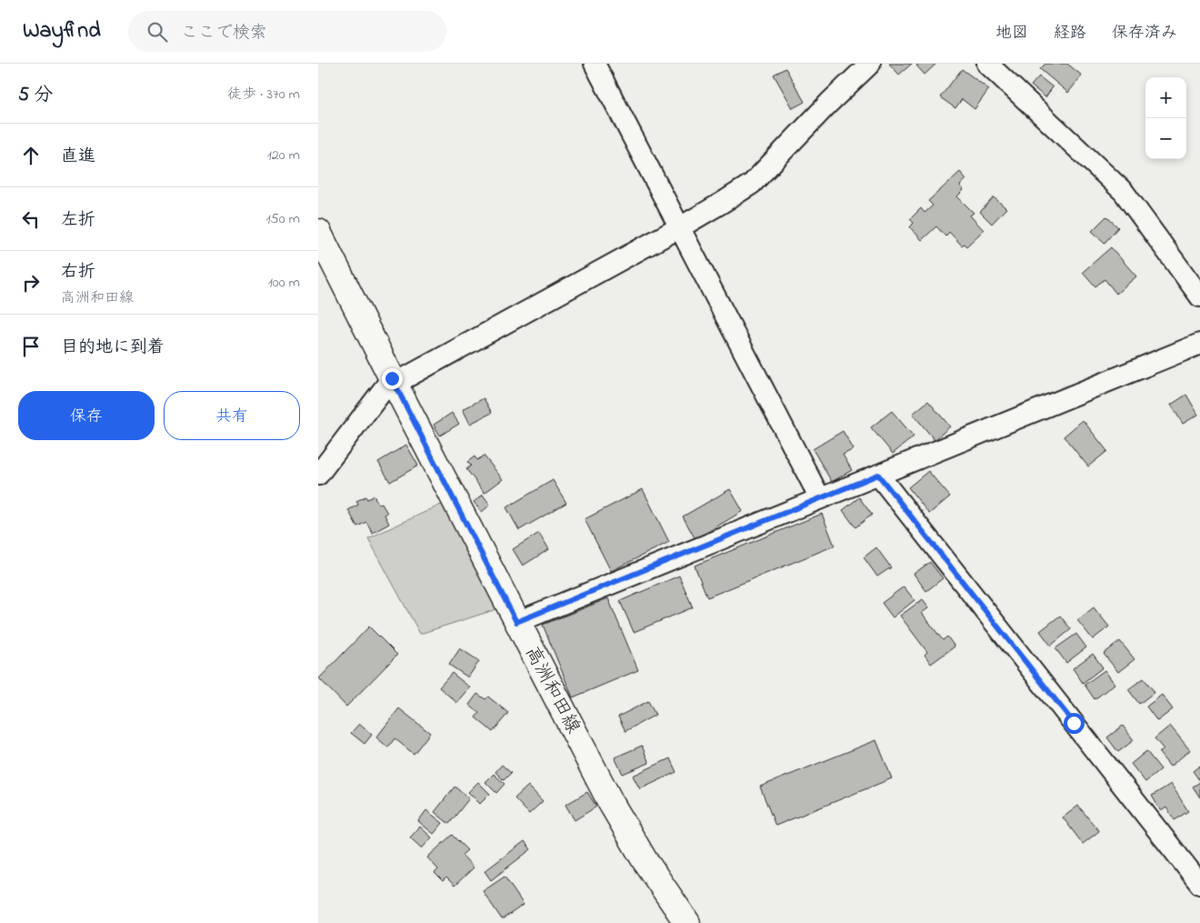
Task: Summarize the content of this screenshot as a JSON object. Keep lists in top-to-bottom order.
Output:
{
  "streets": {
    "main road": ["高洲和田線"]
  },
  "page": {
    "header": "Wayfind",
    "search": "ここで検索",
    "nav": ["地図", "経路", "保存済み"],
    "heading": ["5 分", "徒歩 · 370 m"],
    "map_buttons": ["+", "−"],
    "list": [
      ["直進", "120 m"],
      ["左折", "150 m"],
      ["右折", "高洲和田線", "100 m"],
      "目的地に到着"
    ],
    "buttons": ["保存", "共有"]
  }
}
